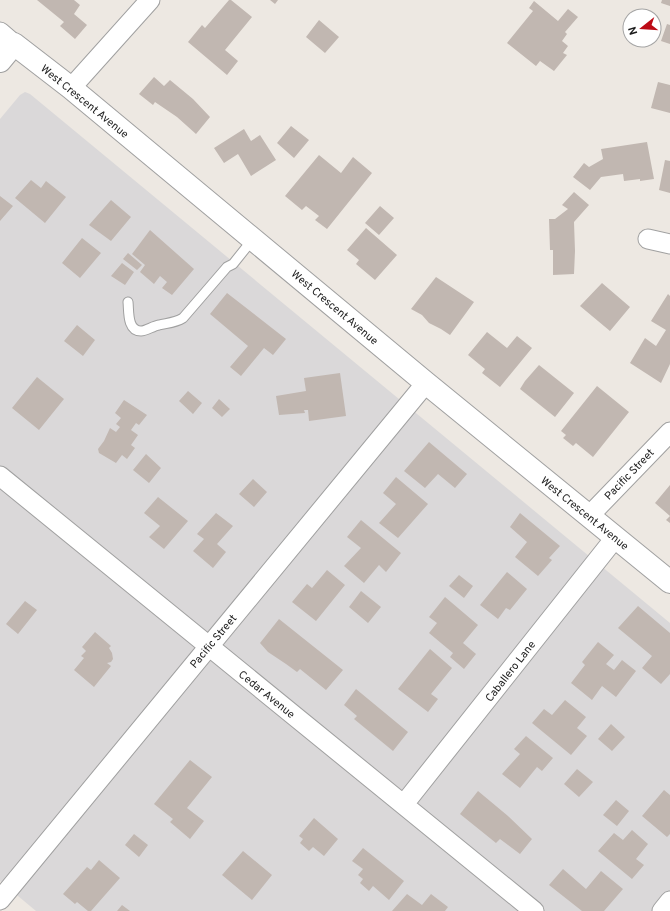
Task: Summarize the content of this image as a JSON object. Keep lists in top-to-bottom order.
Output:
{
  "streets": {
    "street": [
      "West Crescent Avenue",
      "Pacific Street",
      "Caballero Lane",
      "Cedar Avenue"
    ]
  },
  "crossings": [
    ["West Crescent Avenue", "Pacific Street"],
    ["West Crescent Avenue", "Caballero Lane"],
    ["Pacific Street", "Cedar Avenue"],
    ["Caballero Lane", "Cedar Avenue"]
  ],
  "north": "left"
}
